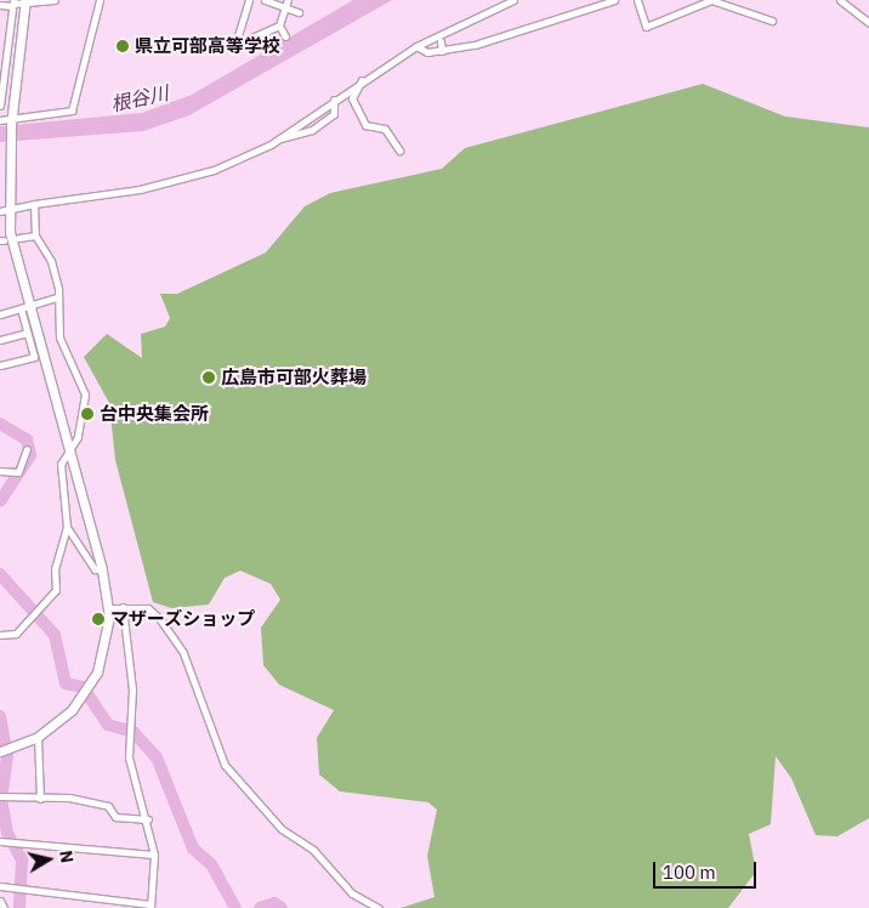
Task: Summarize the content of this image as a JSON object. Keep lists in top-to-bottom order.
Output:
{
  "water": ["根谷川"],
  "places": [
    "県立可部高等学校",
    "広島市可部火葬場",
    "台中央集会所",
    "マザーズショップ"
  ],
  "scale_bar": "100 m",
  "north": "right"
}
